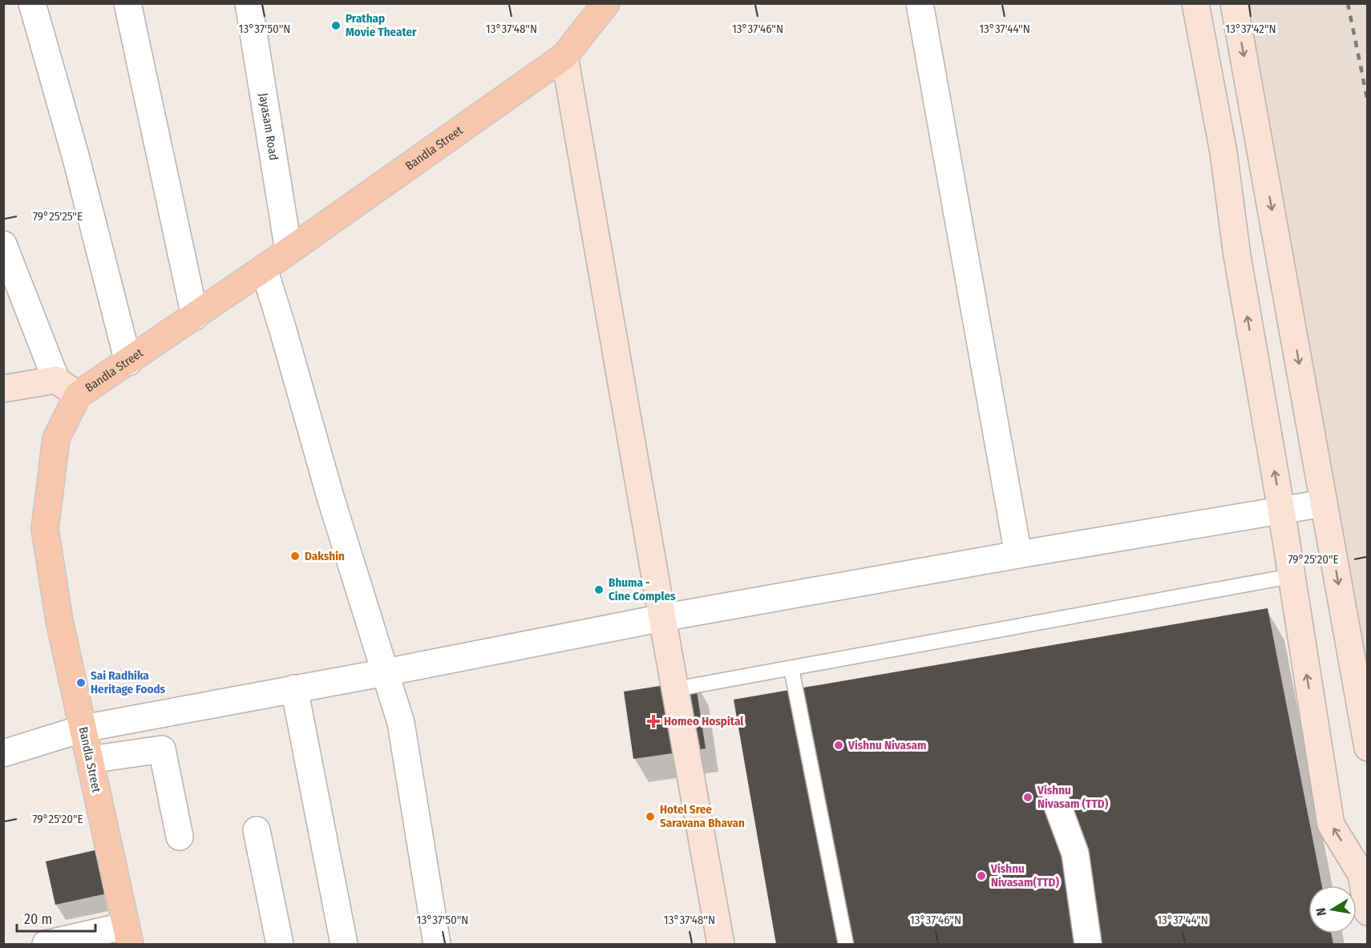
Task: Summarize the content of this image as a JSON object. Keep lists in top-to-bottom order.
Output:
{
  "streets": {
    "main road": ["Bandla Street"],
    "street": ["Jayasam Road"]
  },
  "crossings": [
    ["Jayasam Road", "Bandla Street"]
  ],
  "places": {
    "other": [
      "Prathap Movie Theater",
      "Dakshin",
      "Bhuma - Cine Comples",
      "Sai Radhika Heritage Foods",
      "Vishnu Nivasam",
      "Vishnu Nivasam (TTD)",
      "Hotel Sree Saravana Bhavan",
      "Vishnu Nivasam(TTD)"
    ],
    "health": ["Homeo Hospital"]
  },
  "scale_bar": "20 m",
  "north": "left",
  "coordinates": [
    "13°37'50\"N",
    "13°37'48\"N",
    "13°37'46\"N",
    "13°37'44\"N",
    "13°37'42\"N",
    "79°25'25\"E",
    "79°25'20\"E"
  ]
}
